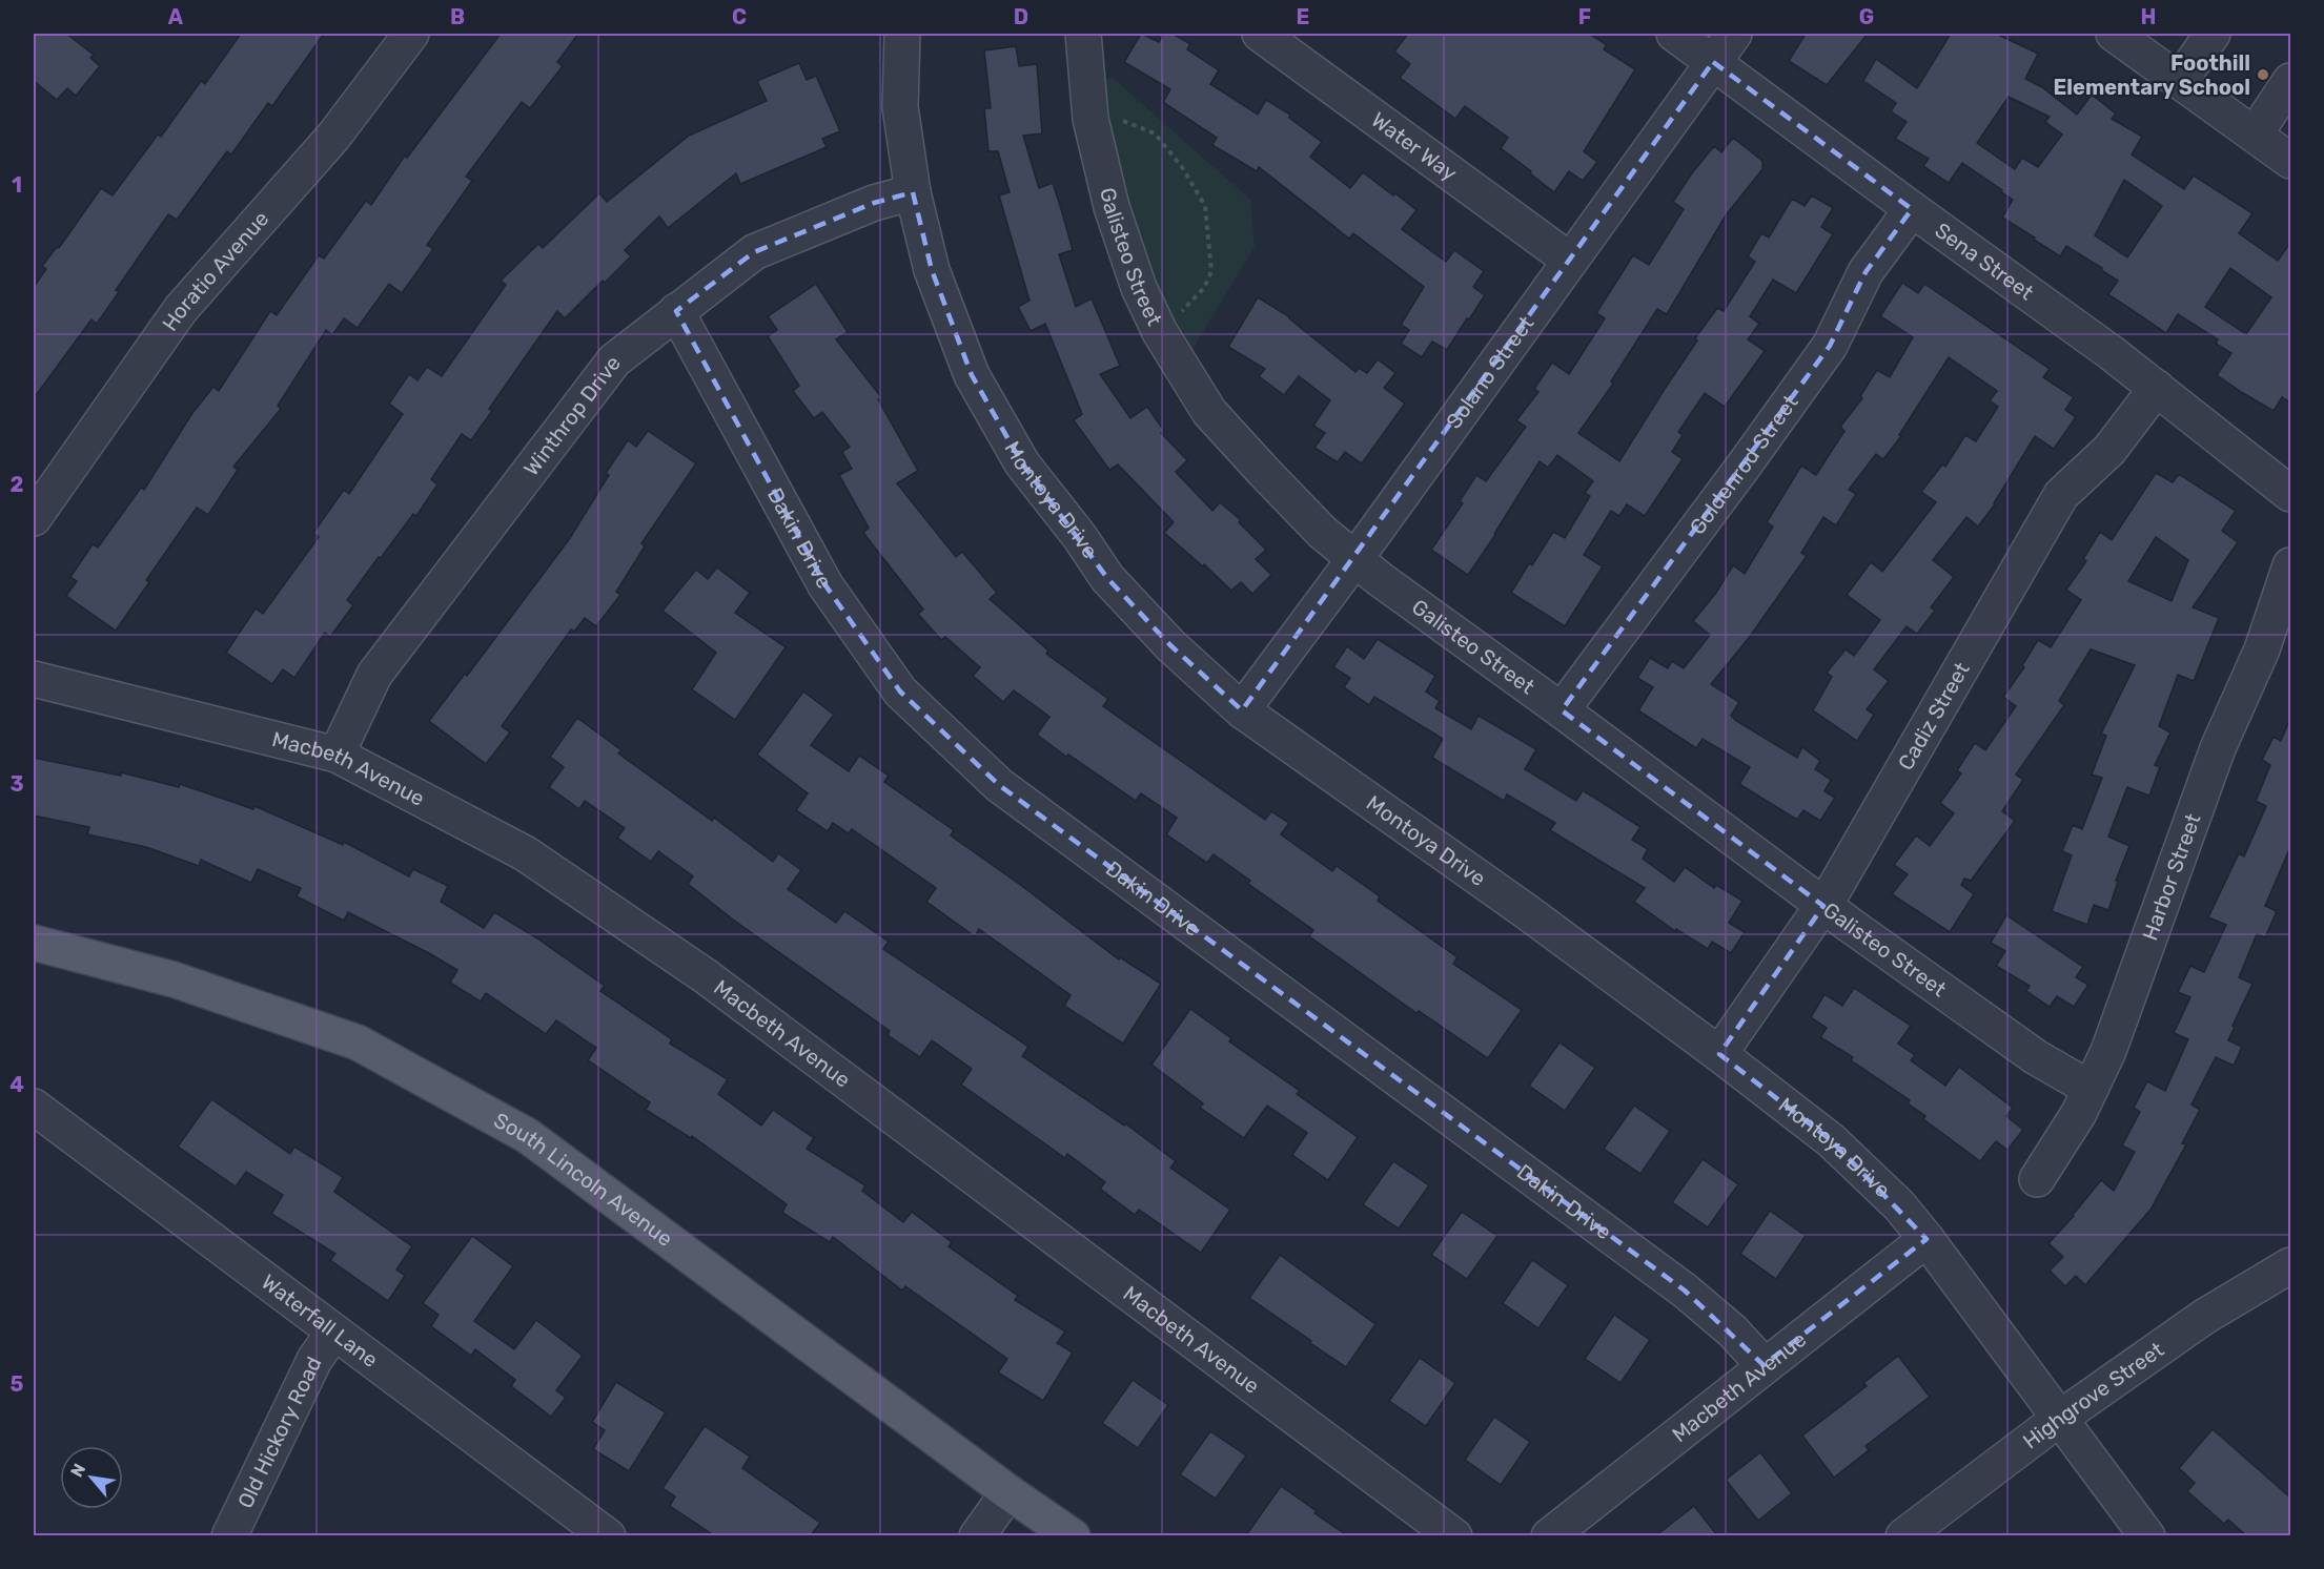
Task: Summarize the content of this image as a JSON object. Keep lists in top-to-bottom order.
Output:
{
  "streets": {
    "main road": ["South Lincoln Avenue"],
    "street": [
      "Water Way",
      "Galisteo Street",
      "Sena Street",
      "Horatio Avenue",
      "Solano Street",
      "Winthrop Drive",
      "Goldenrod Street",
      "Montoya Drive",
      "Dakin Drive",
      "Cadiz Street",
      "Macbeth Avenue",
      "Harbor Street",
      "Waterfall Lane",
      "Highgrove Street",
      "Old Hickory Road"
    ]
  },
  "crossings": [
    ["Water Way", "Solano Street"],
    ["Galisteo Street", "Solano Street"],
    ["Galisteo Street", "Goldenrod Street"],
    ["Galisteo Street", "Cadiz Street"],
    ["Galisteo Street", "Harbor Street"],
    ["Sena Street", "Solano Street"],
    ["Sena Street", "Goldenrod Street"],
    ["Sena Street", "Cadiz Street"],
    ["Solano Street", "Montoya Drive"],
    ["Winthrop Drive", "Montoya Drive"],
    ["Winthrop Drive", "Dakin Drive"],
    ["Winthrop Drive", "Macbeth Avenue"],
    ["Montoya Drive", "Cadiz Street"],
    ["Montoya Drive", "Macbeth Avenue"],
    ["Montoya Drive", "Highgrove Street"],
    ["Dakin Drive", "Macbeth Avenue"],
    ["Waterfall Lane", "Old Hickory Road"]
  ],
  "places": ["Foothill Elementary School"],
  "north": "top left",
  "grid": {
    "columns": [
      "A",
      "B",
      "C",
      "D",
      "E",
      "F",
      "G",
      "H"
    ],
    "rows": [
      "1",
      "2",
      "3",
      "4",
      "5"
    ]
  }
}
